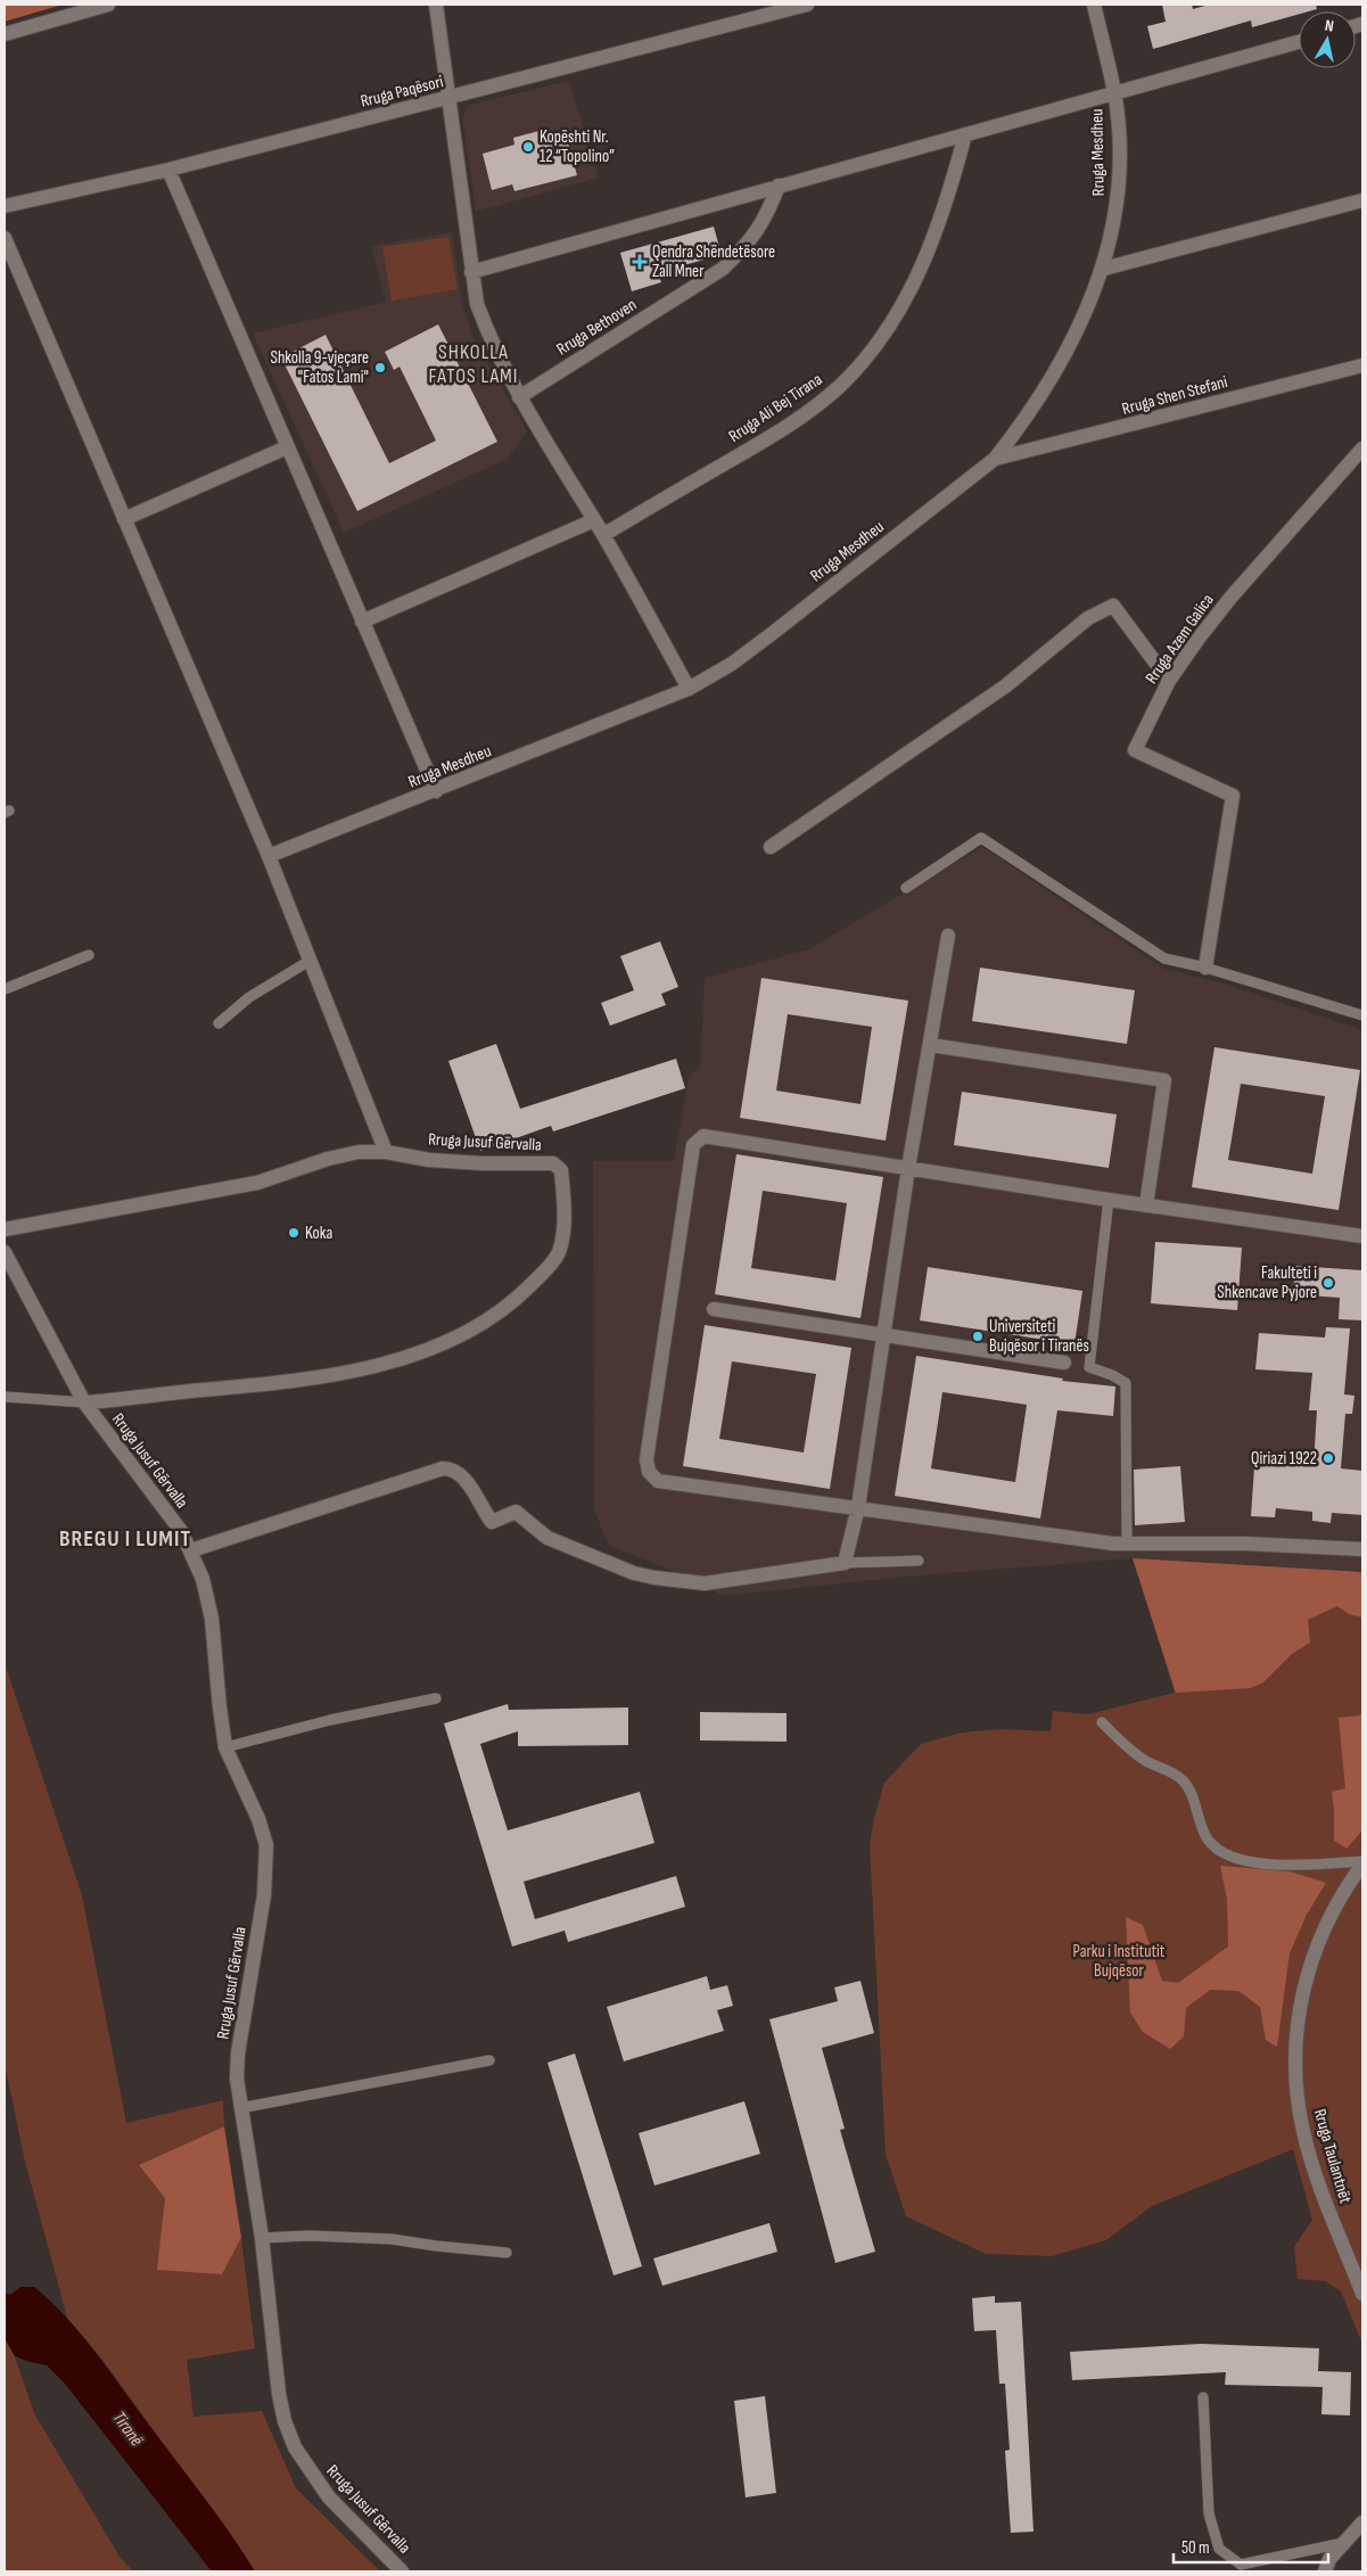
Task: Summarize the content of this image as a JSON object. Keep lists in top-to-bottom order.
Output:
{
  "streets": {
    "street": [
      "Rruga Paqësori",
      "Rruga Mesdheu",
      "Rruga Bethoven",
      "Rruga Shen Stefani",
      "Rruga Ali Bej Tirana",
      "Rruga Azem Galica",
      "Rruga Jusuf Gërvalla",
      "Rruga Taulantnët"
    ]
  },
  "crossings": [
    ["Rruga Mesdheu", "Rruga Shen Stefani"]
  ],
  "districts": ["SHKOLLA FATOS LAMI", "BREGU I LUMIT"],
  "water": ["Tiranë"],
  "parks": ["Parku i Institutit Bujqësor"],
  "places": {
    "other": [
      "Kopështi Nr. 12 “Topolino”",
      "Shkolla 9-vjeçare \"Fatos Lami\"",
      "Koka",
      "Fakulteti i Shkencave Pyjore",
      "Universiteti Bujqësor i Tiranës",
      "Qiriazi 1922"
    ],
    "health": ["Qendra Shëndetësore Zall Mner"]
  },
  "scale_bar": "50 m",
  "north": "top"
}
